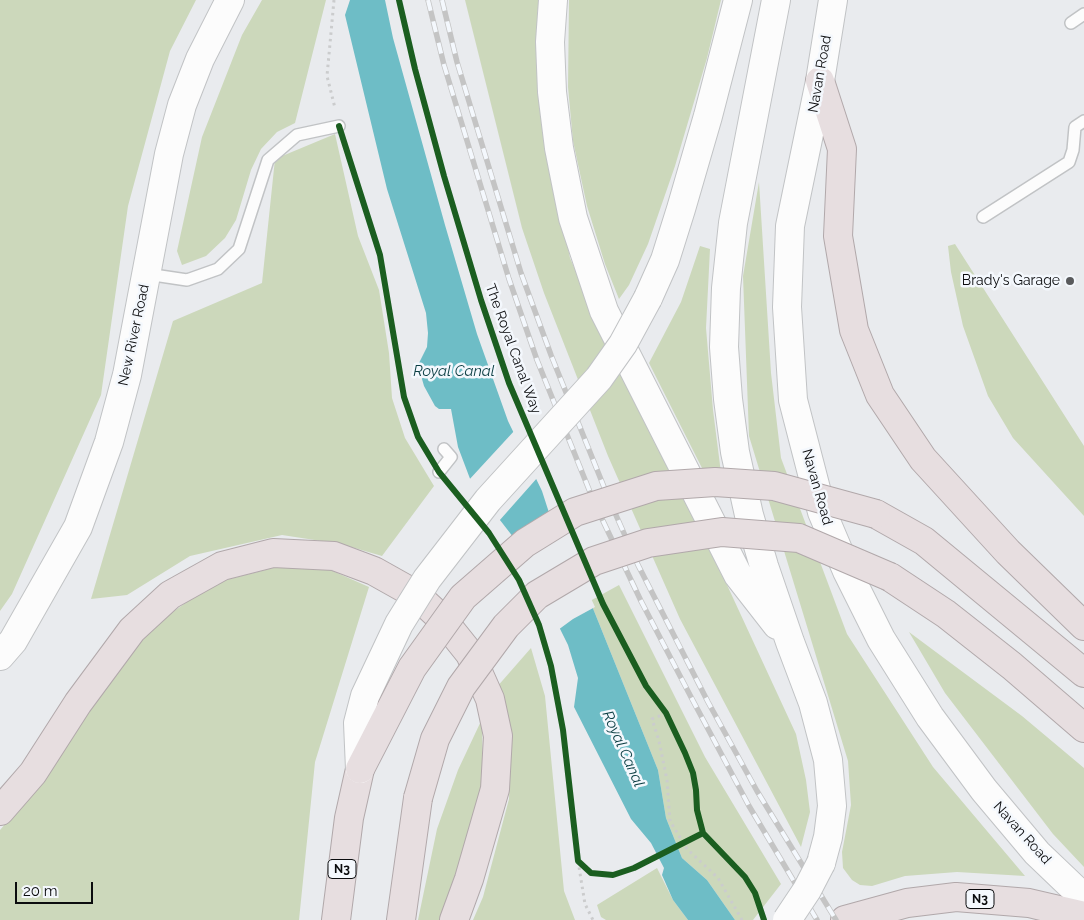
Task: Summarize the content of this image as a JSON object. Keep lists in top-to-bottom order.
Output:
{
  "streets": {
    "highway": ["N3"],
    "main road": ["Navan Road", "New River Road"],
    "cycle path": ["The Royal Canal Way"]
  },
  "water": ["Royal Canal"],
  "places": ["Brady's Garage"],
  "scale_bar": "20 m"
}
